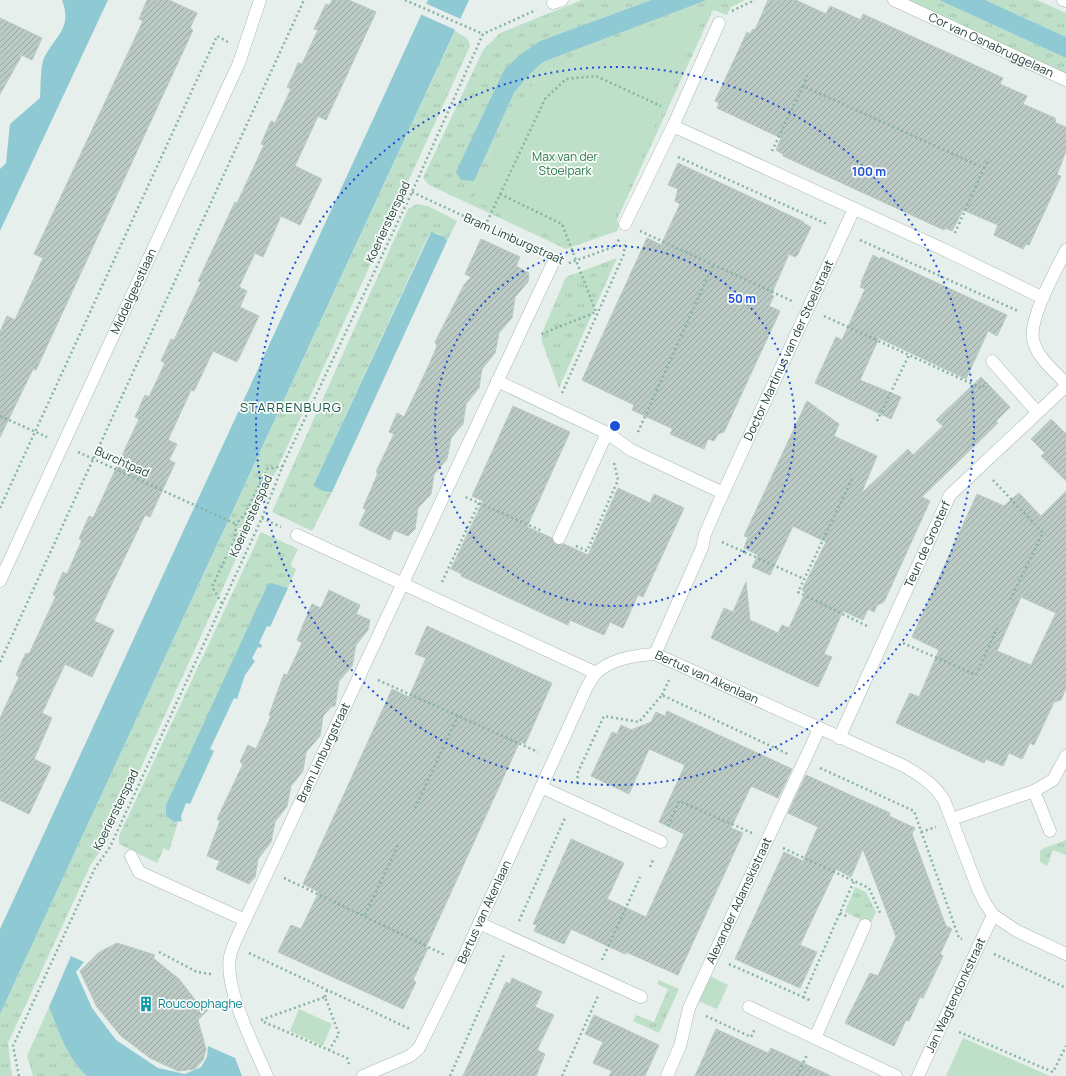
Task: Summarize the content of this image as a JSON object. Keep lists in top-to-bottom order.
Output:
{
  "streets": {
    "street": [
      "Cor van Osnabruggelaan",
      "Bram Limburgstraat",
      "Middelgeestlaan",
      "Doctor Martinus van der Stoelstraat",
      "Teun de Grooterf",
      "Bertus van Akenlaan",
      "Alexander Adamskistraat",
      "Jan Wagtendonkstraat"
    ],
    "path": ["Koeriersterspad", "Burchtpad"]
  },
  "crossings": [
    ["Koeriersterspad", "Bram Limburgstraat"],
    ["Middelgeestlaan", "Burchtpad"],
    ["Doctor Martinus van der Stoelstraat", "Bertus van Akenlaan"],
    ["Teun de Grooterf", "Bertus van Akenlaan"],
    ["Bertus van Akenlaan", "Alexander Adamskistraat"],
    ["Bertus van Akenlaan", "Jan Wagtendonkstraat"]
  ],
  "districts": ["STARRENBURG"],
  "parks": ["Max van der Stoelpark"],
  "places": {
    "building": ["Roucoophaghe"]
  },
  "rings": ["100 m", "50 m"]
}
